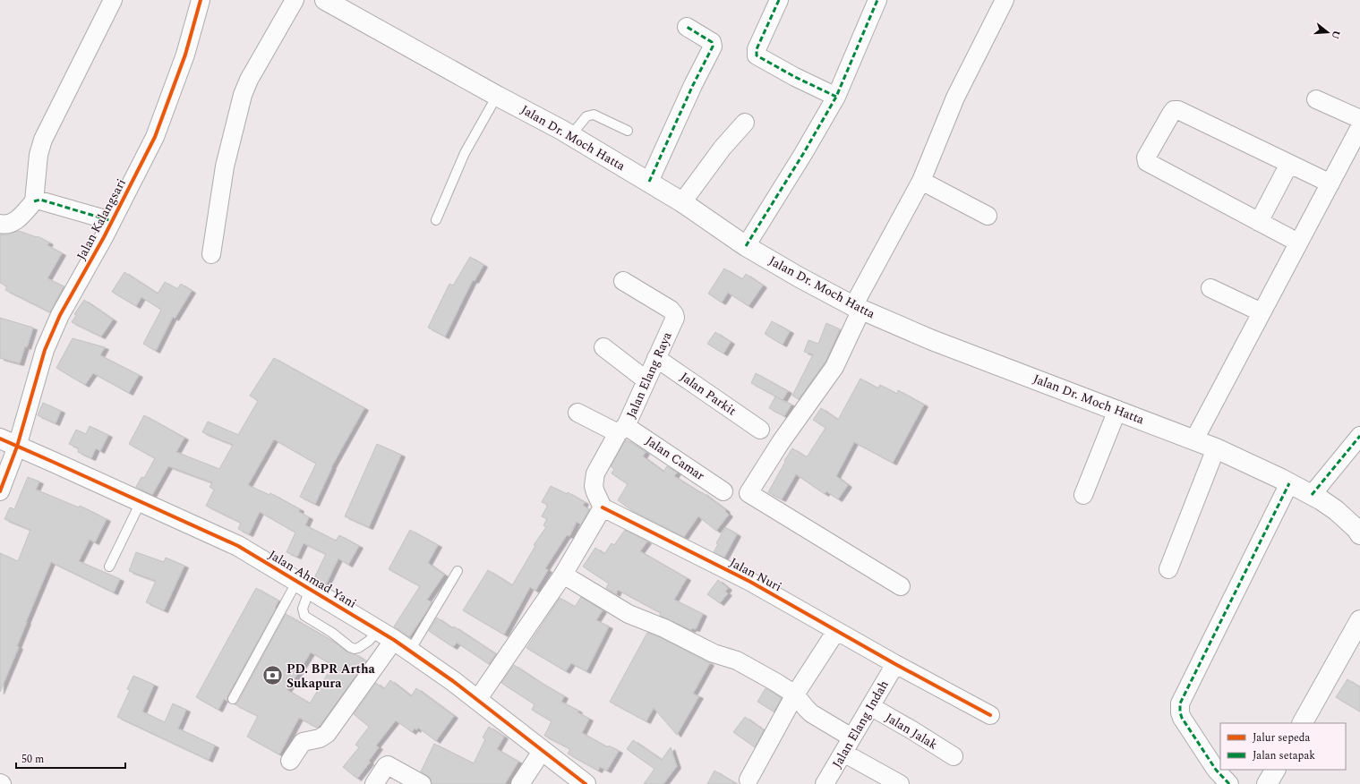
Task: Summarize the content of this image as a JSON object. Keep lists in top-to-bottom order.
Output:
{
  "streets": {
    "main road": ["Jalan Dr. Moch Hatta", "Jalan Ahmad Yani"],
    "street": [
      "Jalan Kalangsari",
      "Jalan Elang Raya",
      "Jalan Parkit",
      "Jalan Camar",
      "Jalan Nuri",
      "Jalan Elang Indah",
      "Jalan Jalak"
    ]
  },
  "crossings": [
    ["Jalan Kalangsari", "Jalan Ahmad Yani"],
    ["Jalan Elang Raya", "Jalan Parkit"],
    ["Jalan Elang Raya", "Jalan Camar"],
    ["Jalan Elang Raya", "Jalan Nuri"],
    ["Jalan Nuri", "Jalan Elang Indah"],
    ["Jalan Elang Indah", "Jalan Jalak"]
  ],
  "places": {
    "bank": ["PD. BPR Artha Sukapura"]
  },
  "legend": ["Jalur sepeda", "Jalan setapak"],
  "scale_bar": "50 m",
  "north": "right"
}
